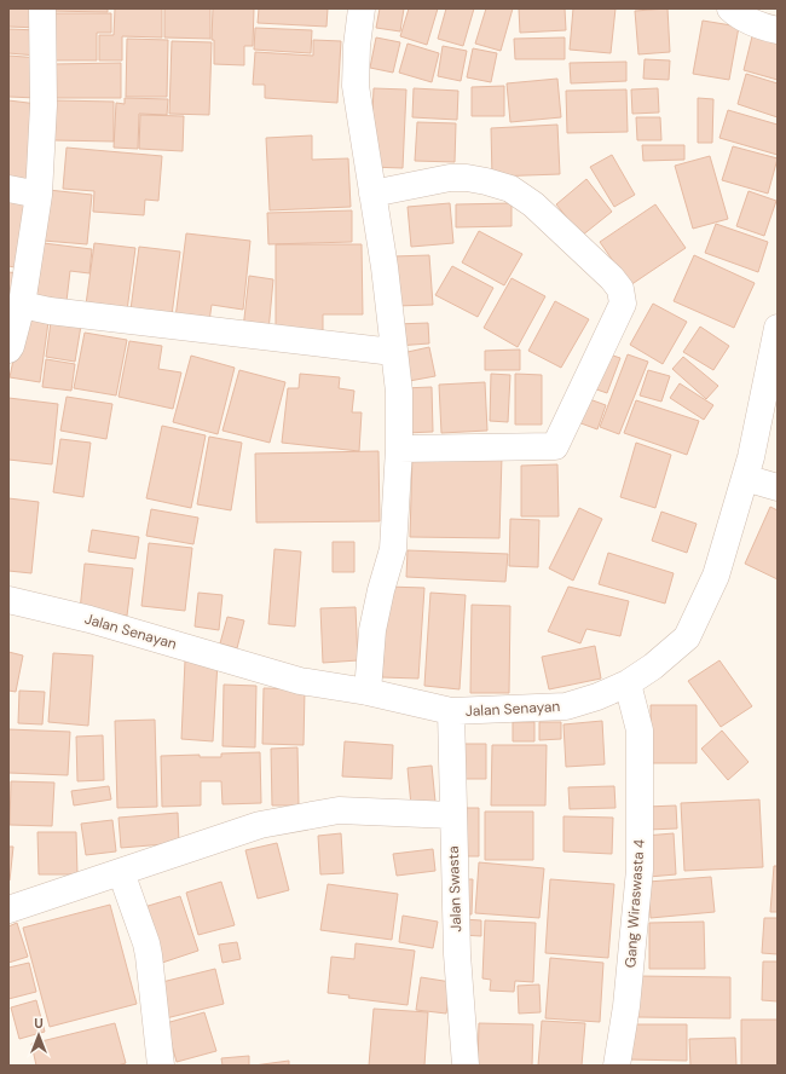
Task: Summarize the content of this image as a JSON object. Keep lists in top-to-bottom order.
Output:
{
  "streets": {
    "street": ["Jalan Senayan", "Jalan Swasta", "Gang Wiraswasta 4"]
  },
  "crossings": [
    ["Jalan Senayan", "Jalan Swasta"],
    ["Jalan Senayan", "Gang Wiraswasta 4"]
  ],
  "north": "top"
}
